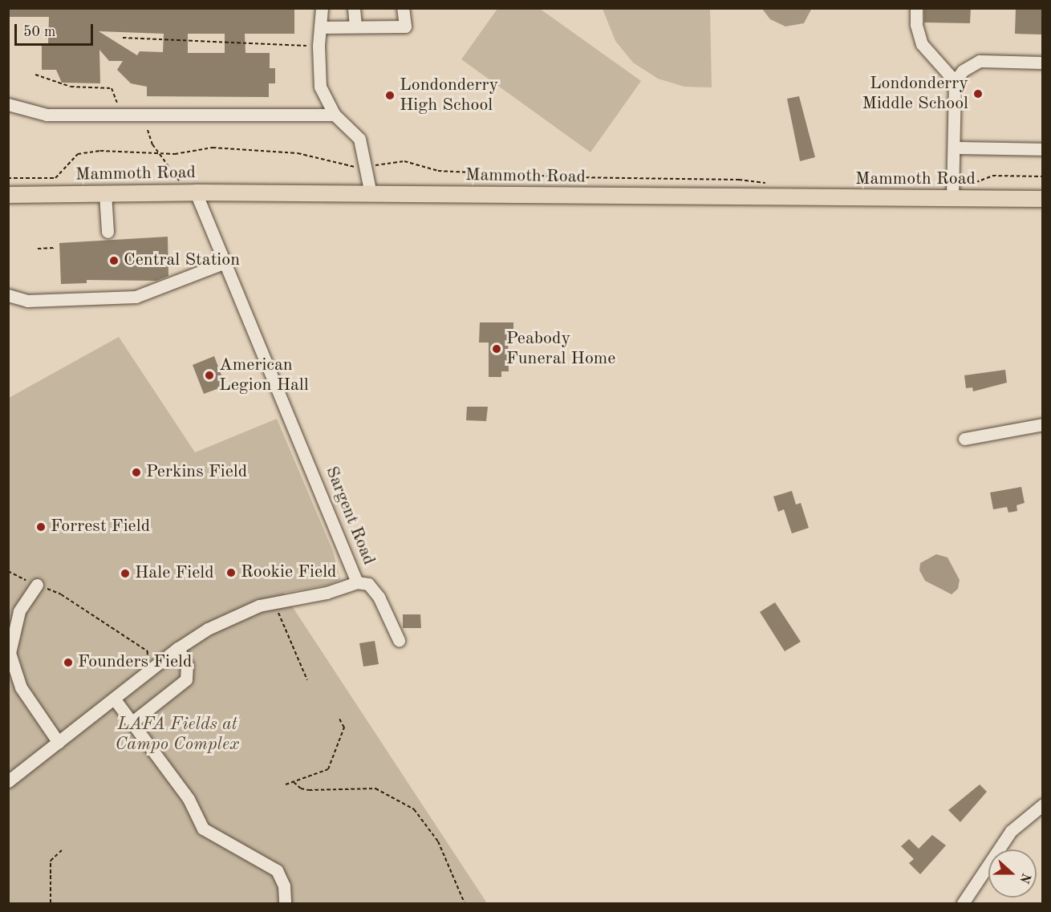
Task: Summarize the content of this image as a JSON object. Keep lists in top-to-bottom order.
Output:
{
  "streets": {
    "main road": ["Mammoth Road"],
    "street": ["Sargent Road"]
  },
  "crossings": [
    ["Mammoth Road", "Sargent Road"]
  ],
  "parks": ["LAFA Fields at Campo Complex"],
  "places": [
    "Londonderry Middle School",
    "Londonderry High School",
    "Central Station",
    "Peabody Funeral Home",
    "American Legion Hall",
    "Perkins Field",
    "Forrest Field",
    "Rookie Field",
    "Hale Field",
    "Founders Field"
  ],
  "scale_bar": "50 m",
  "north": "right"
}
